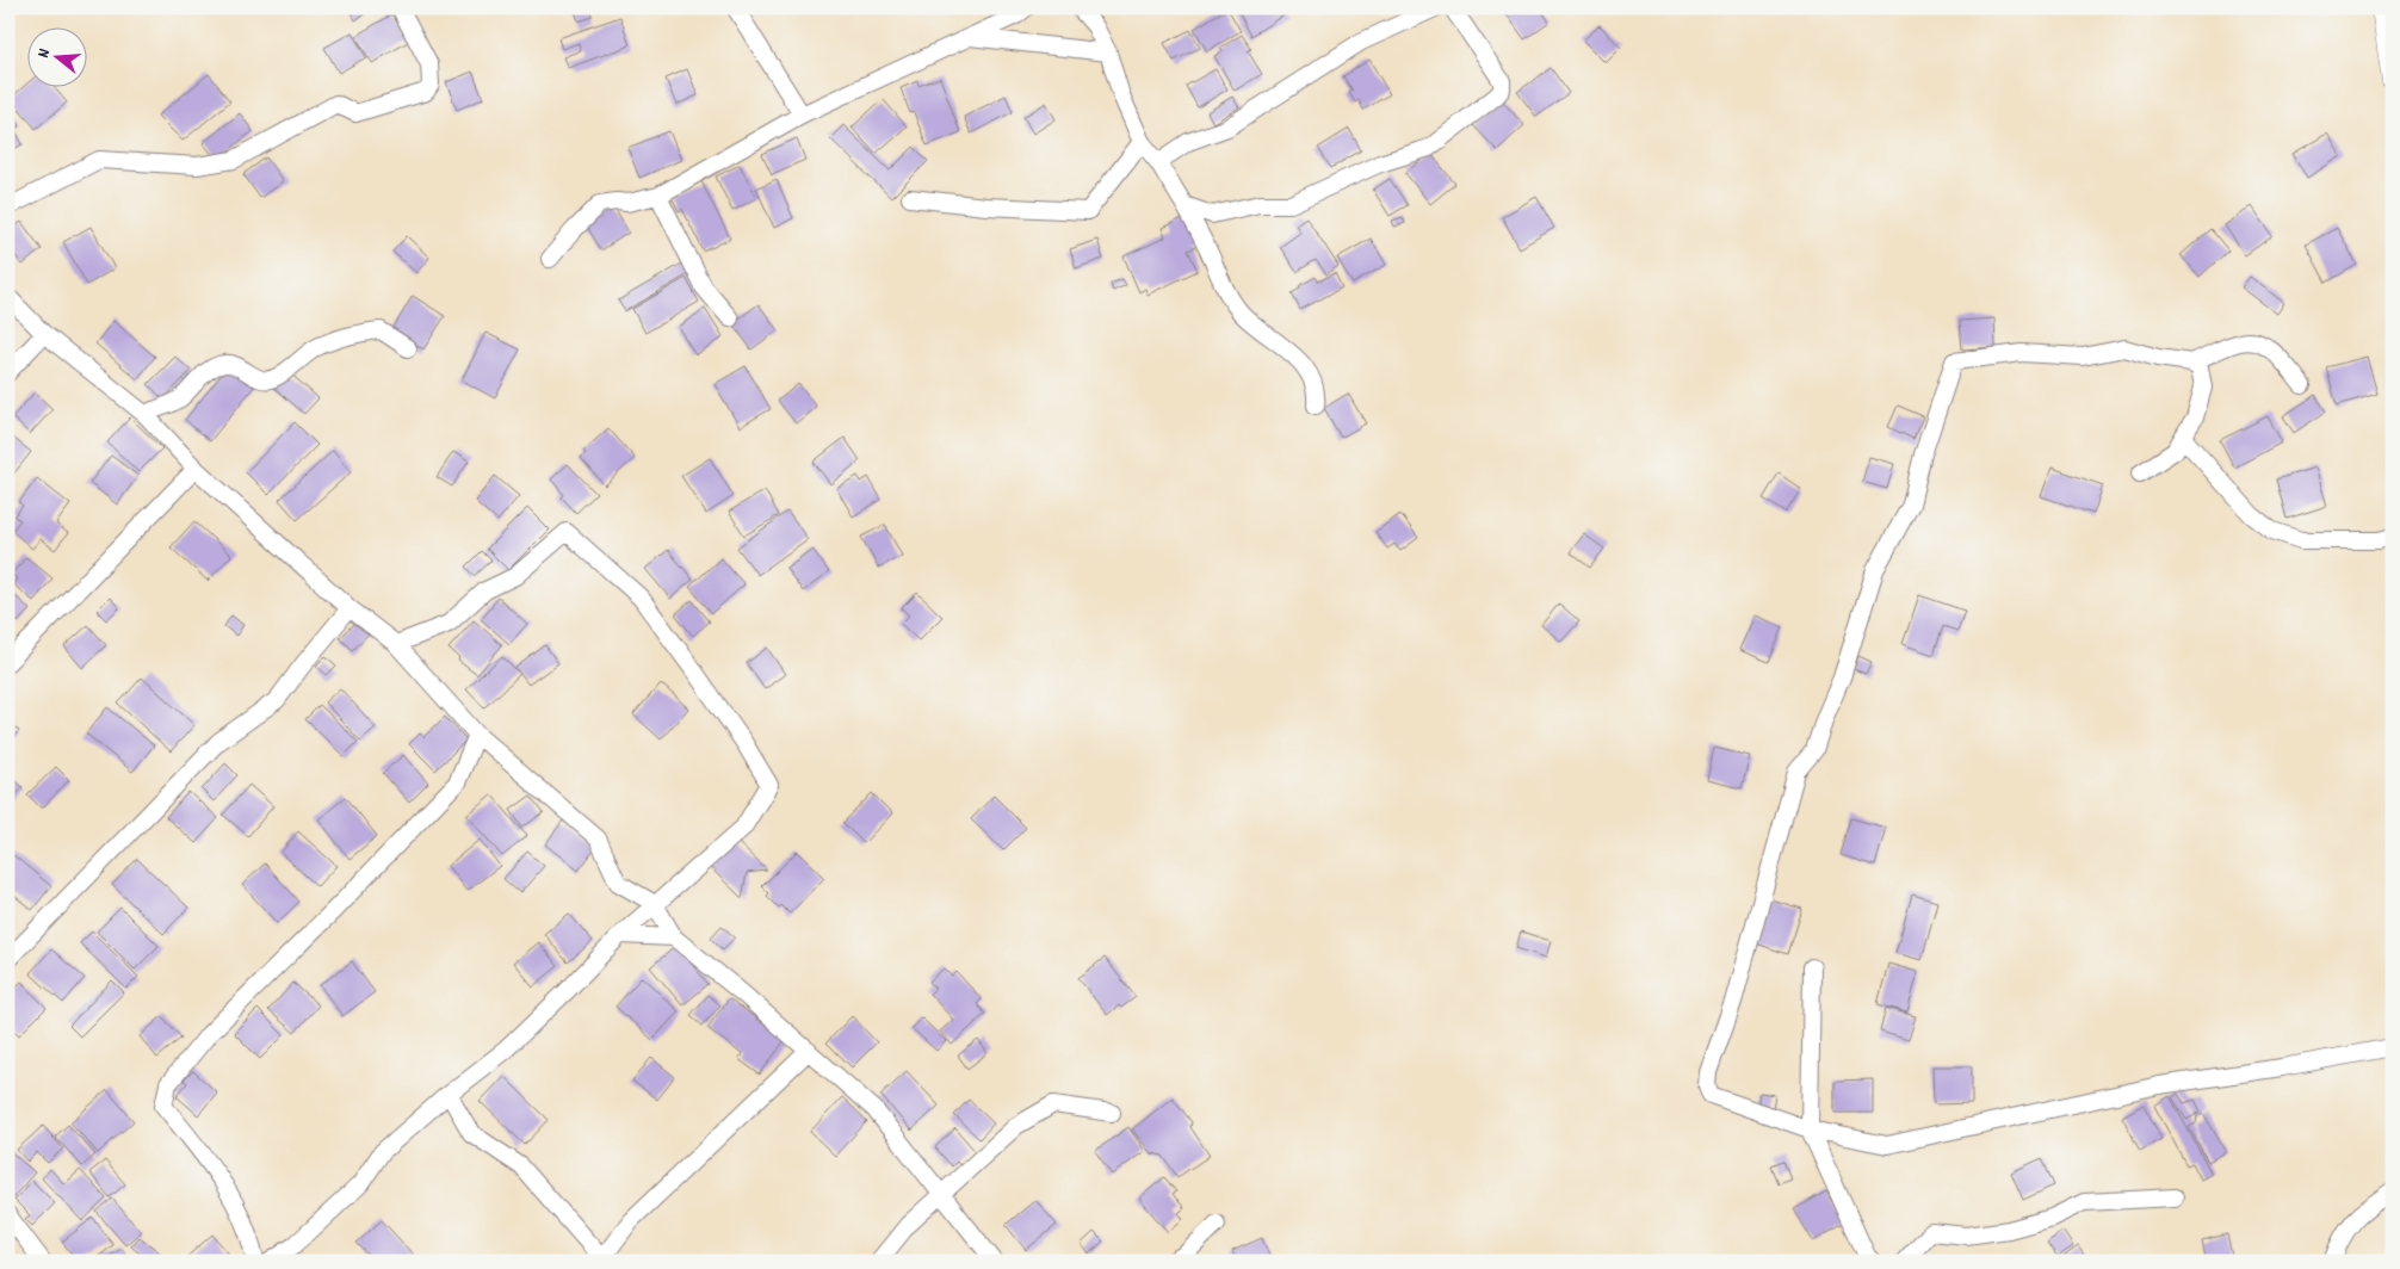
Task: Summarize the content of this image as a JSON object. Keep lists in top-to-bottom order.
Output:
{
  "north": "left"
}
